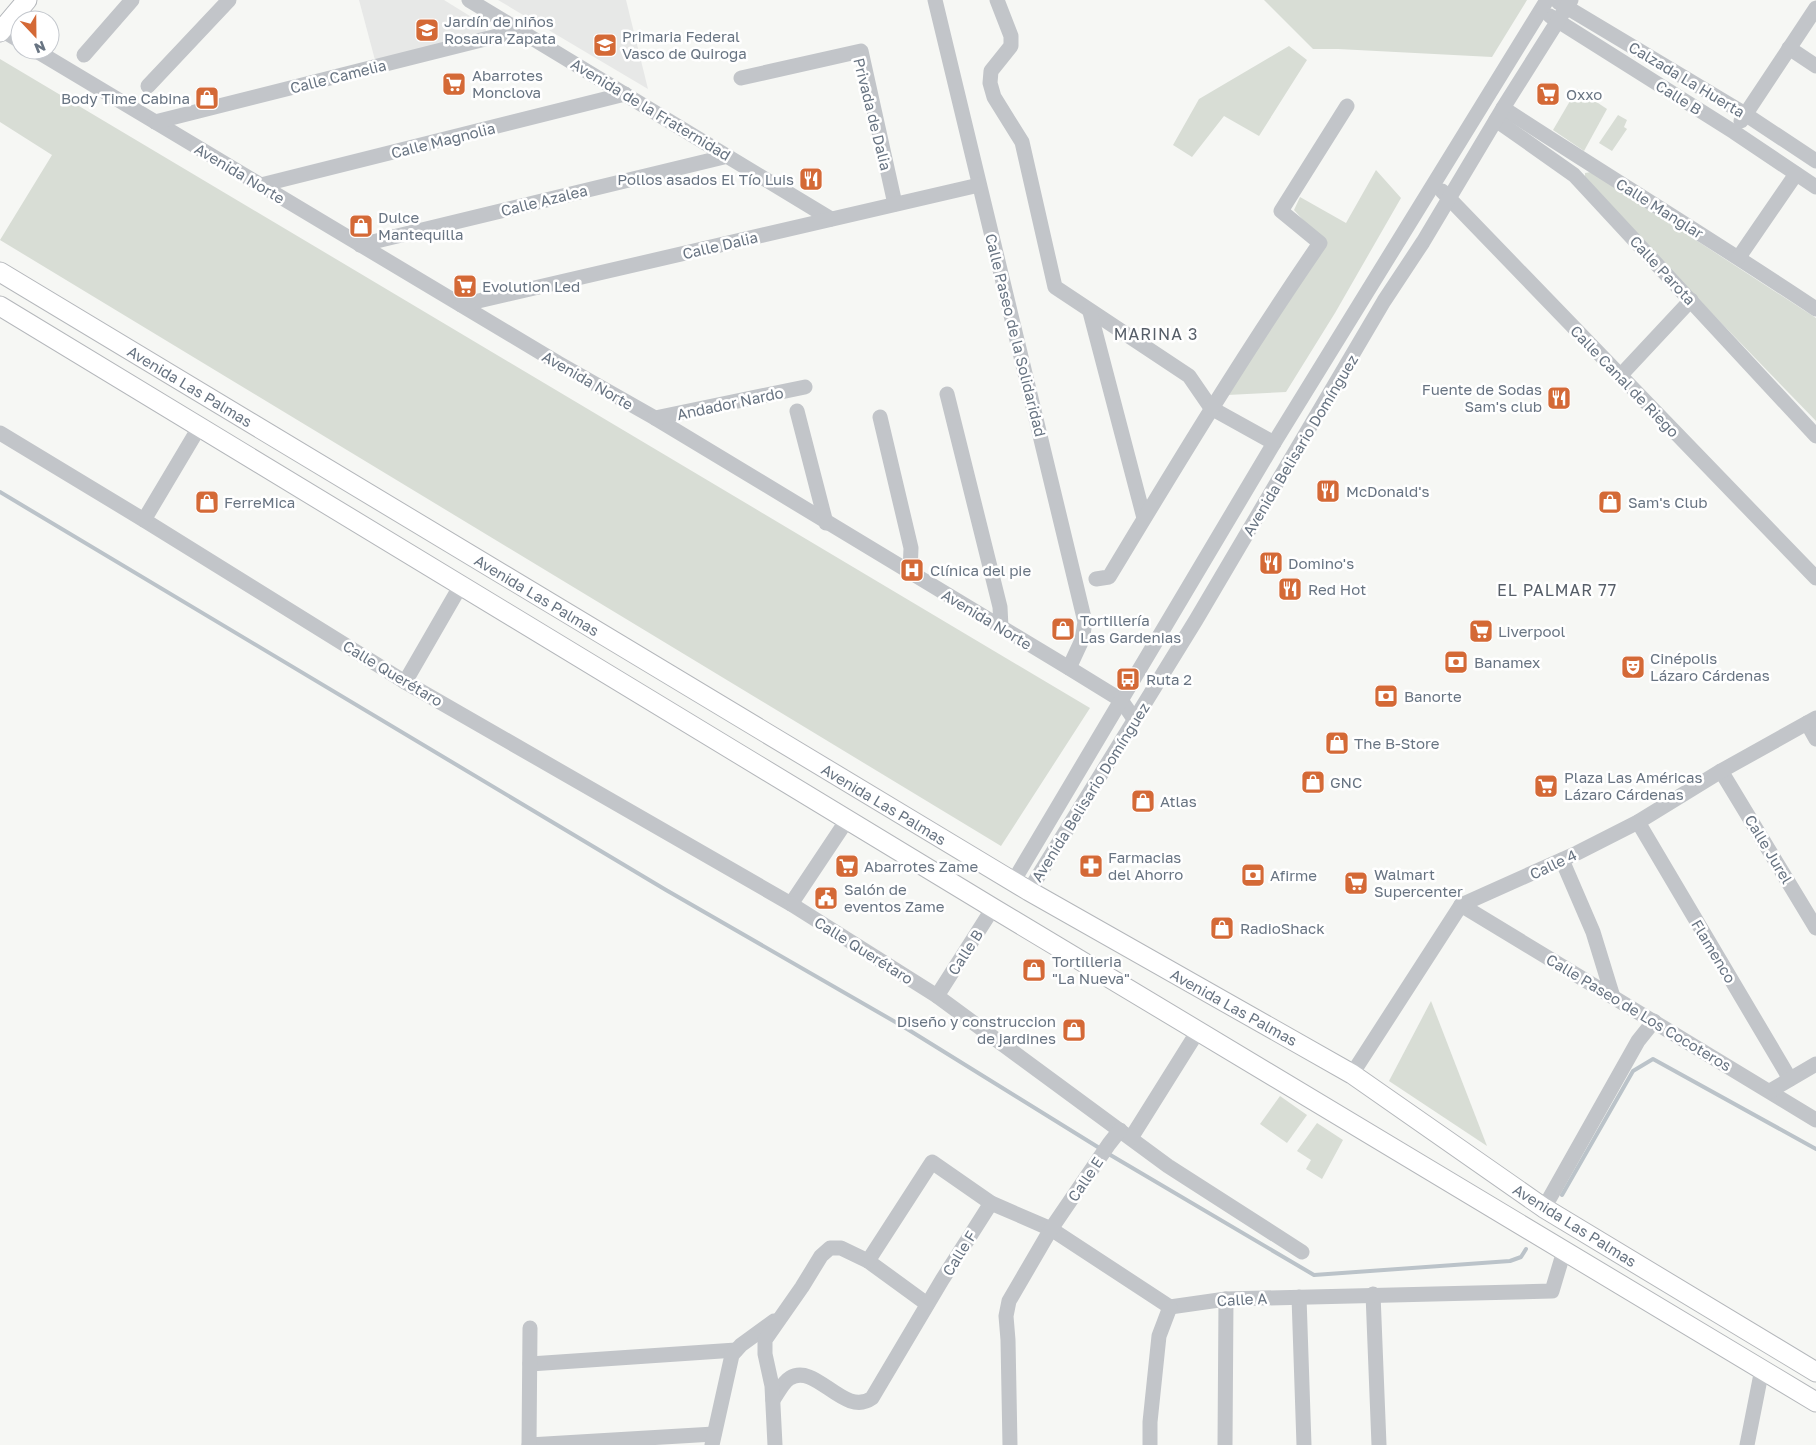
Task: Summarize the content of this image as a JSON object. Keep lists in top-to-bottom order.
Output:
{
  "streets": {
    "main road": ["Avenida Las Palmas"],
    "street": [
      "Calle Camelia",
      "Calzada La Huerta",
      "Calle B",
      "Avenida de la Fraternidad",
      "Privada de Dalia",
      "Calle Magnolia",
      "Avenida Norte",
      "Calle Azalea",
      "Calle Manglar",
      "Calle Dalia",
      "Calle Parota",
      "Calle Paseo de la Solidaridad",
      "Calle Canal de Riego",
      "Andador Nardo",
      "Avenida Belisario Domínguez",
      "Calle Querétaro",
      "Calle Jurel",
      "Calle 4",
      "Flamenco",
      "Calle Paseo de Los Cocoteros",
      "Calle E",
      "Calle F",
      "Calle A"
    ]
  },
  "crossings": [
    ["Calle Camelia", "Avenida de la Fraternidad"],
    ["Calle Camelia", "Avenida Norte"],
    ["Calzada La Huerta", "Avenida Belisario Domínguez"],
    ["Calle B", "Avenida Las Palmas"],
    ["Calle B", "Avenida Belisario Domínguez"],
    ["Calle B", "Calle Querétaro"],
    ["Avenida de la Fraternidad", "Calle Magnolia"],
    ["Avenida de la Fraternidad", "Calle Azalea"],
    ["Avenida de la Fraternidad", "Calle Dalia"],
    ["Privada de Dalia", "Calle Dalia"],
    ["Calle Magnolia", "Avenida Norte"],
    ["Avenida Norte", "Calle Azalea"],
    ["Avenida Norte", "Calle Dalia"],
    ["Avenida Norte", "Calle Paseo de la Solidaridad"],
    ["Avenida Norte", "Andador Nardo"],
    ["Avenida Norte", "Avenida Belisario Domínguez"],
    ["Calle Manglar", "Calle Parota"],
    ["Calle Manglar", "Avenida Belisario Domínguez"],
    ["Calle Dalia", "Calle Paseo de la Solidaridad"],
    ["Calle Parota", "Avenida Belisario Domínguez"],
    ["Calle Canal de Riego", "Avenida Belisario Domínguez"],
    ["Avenida Las Palmas", "Avenida Belisario Domínguez"],
    ["Avenida Las Palmas", "Calle E"],
    ["Avenida Las Palmas", "Calle A"],
    ["Calle Querétaro", "Calle E"],
    ["Calle Jurel", "Calle 4"],
    ["Calle 4", "Flamenco"],
    ["Calle 4", "Calle Paseo de Los Cocoteros"]
  ],
  "districts": ["MARINA 3", "EL PALMAR 77"],
  "places": {
    "school or university": ["Jardín de niños Rosaura Zapata", "Primaria Federal Vasco de Quiroga"],
    "supermarket": [
      "Abarrotes Monclova",
      "Oxxo",
      "Evolution Led",
      "Liverpool",
      "Plaza Las Américas Lázaro Cárdenas",
      "Abarrotes Zame",
      "Walmart Supercenter"
    ],
    "shop": [
      "Body Time Cabina",
      "Dulce Mantequilla",
      "FerreMica",
      "Sam's Club",
      "Tortillería Las Gardenias",
      "The B-Store",
      "GNC",
      "Atlas",
      "RadioShack",
      "Tortilleria \"La Nueva\"",
      "Diseño y construccion de jardines"
    ],
    "restaurant": [
      "Pollos asados El Tío Luis",
      "Fuente de Sodas Sam's club",
      "McDonald's",
      "Domino's",
      "Red Hot"
    ],
    "hospital": ["Clínica del pie"],
    "bank": ["Banamex", "Banorte", "Afirme"],
    "theatre": ["Cinépolis Lázaro Cárdenas"],
    "bus stop": ["Ruta 2"],
    "pharmacy": ["Farmacias del Ahorro"],
    "public building": ["Salón de eventos Zame"]
  },
  "north": "bottom"
}
